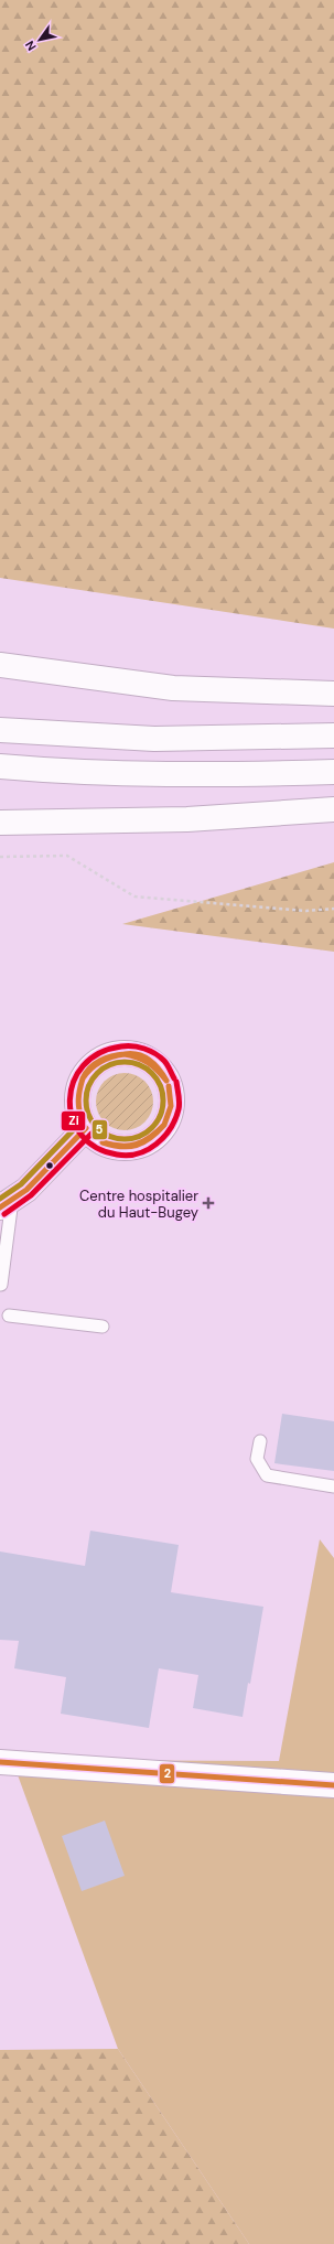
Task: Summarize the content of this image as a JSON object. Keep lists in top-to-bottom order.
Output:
{
  "places": {
    "health": ["Centre hospitalier du Haut-Bugey"]
  },
  "lines": ["transit line Zi", "transit line 2", "transit line 5"],
  "north": "bottom left"
}
